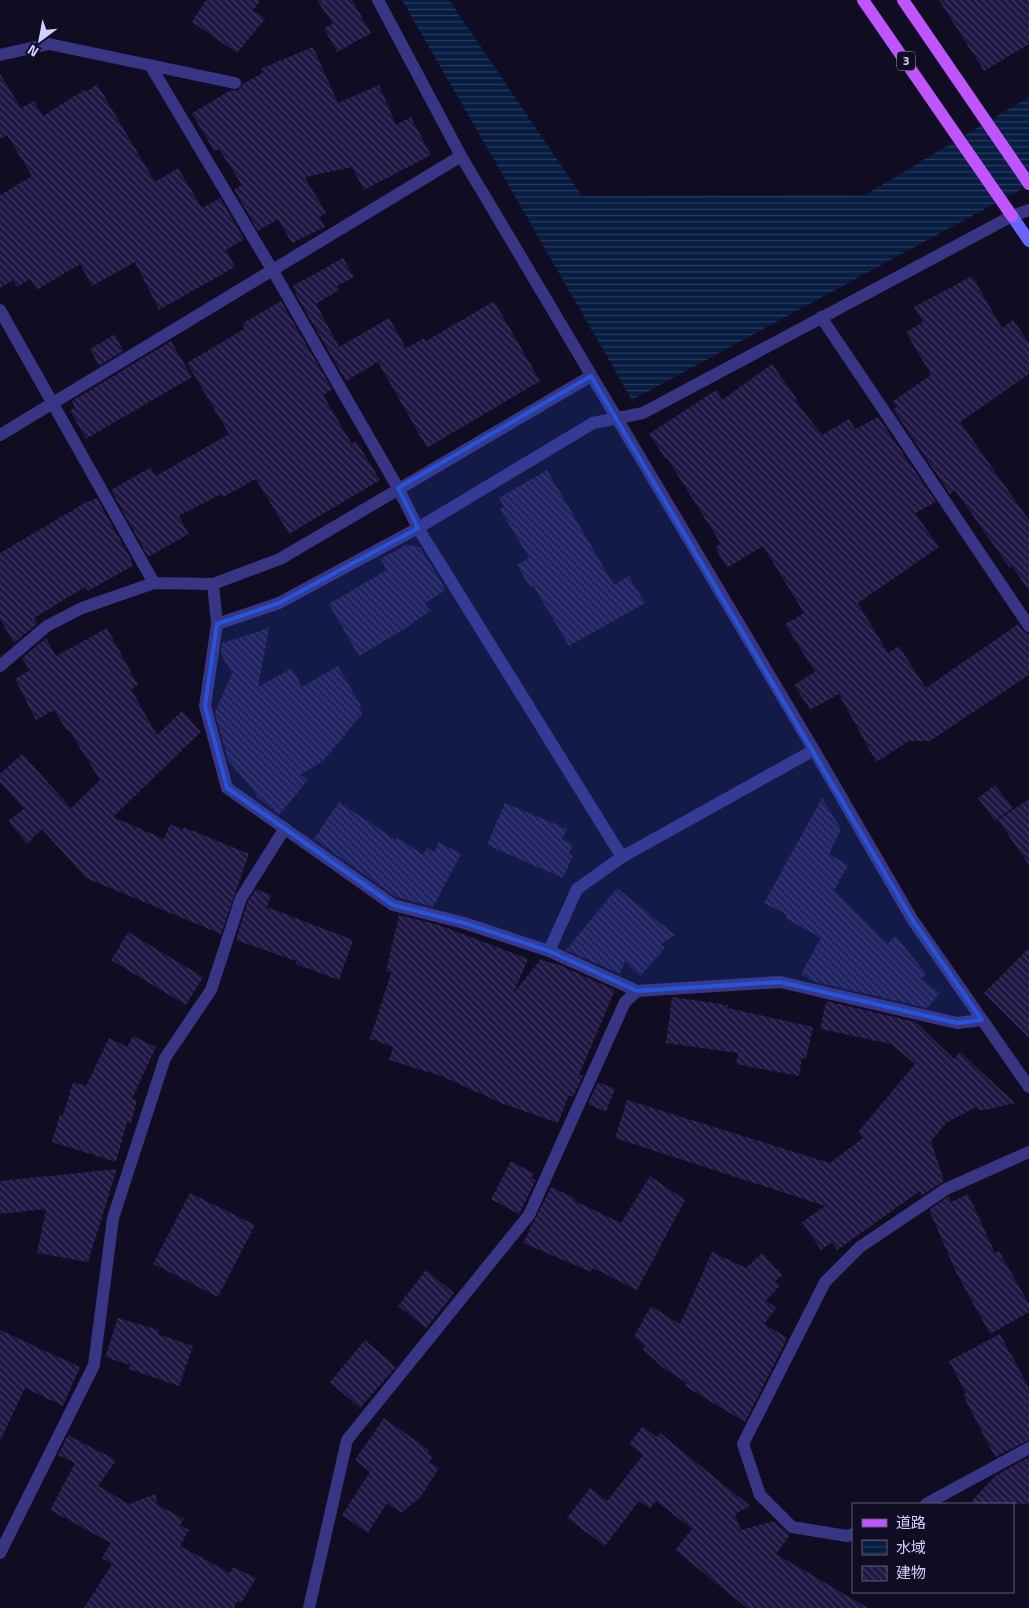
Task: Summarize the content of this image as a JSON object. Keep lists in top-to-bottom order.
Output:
{
  "streets": {
    "main road": ["3"]
  },
  "legend": ["道路", "水域", "建物"],
  "north": "bottom left"
}
